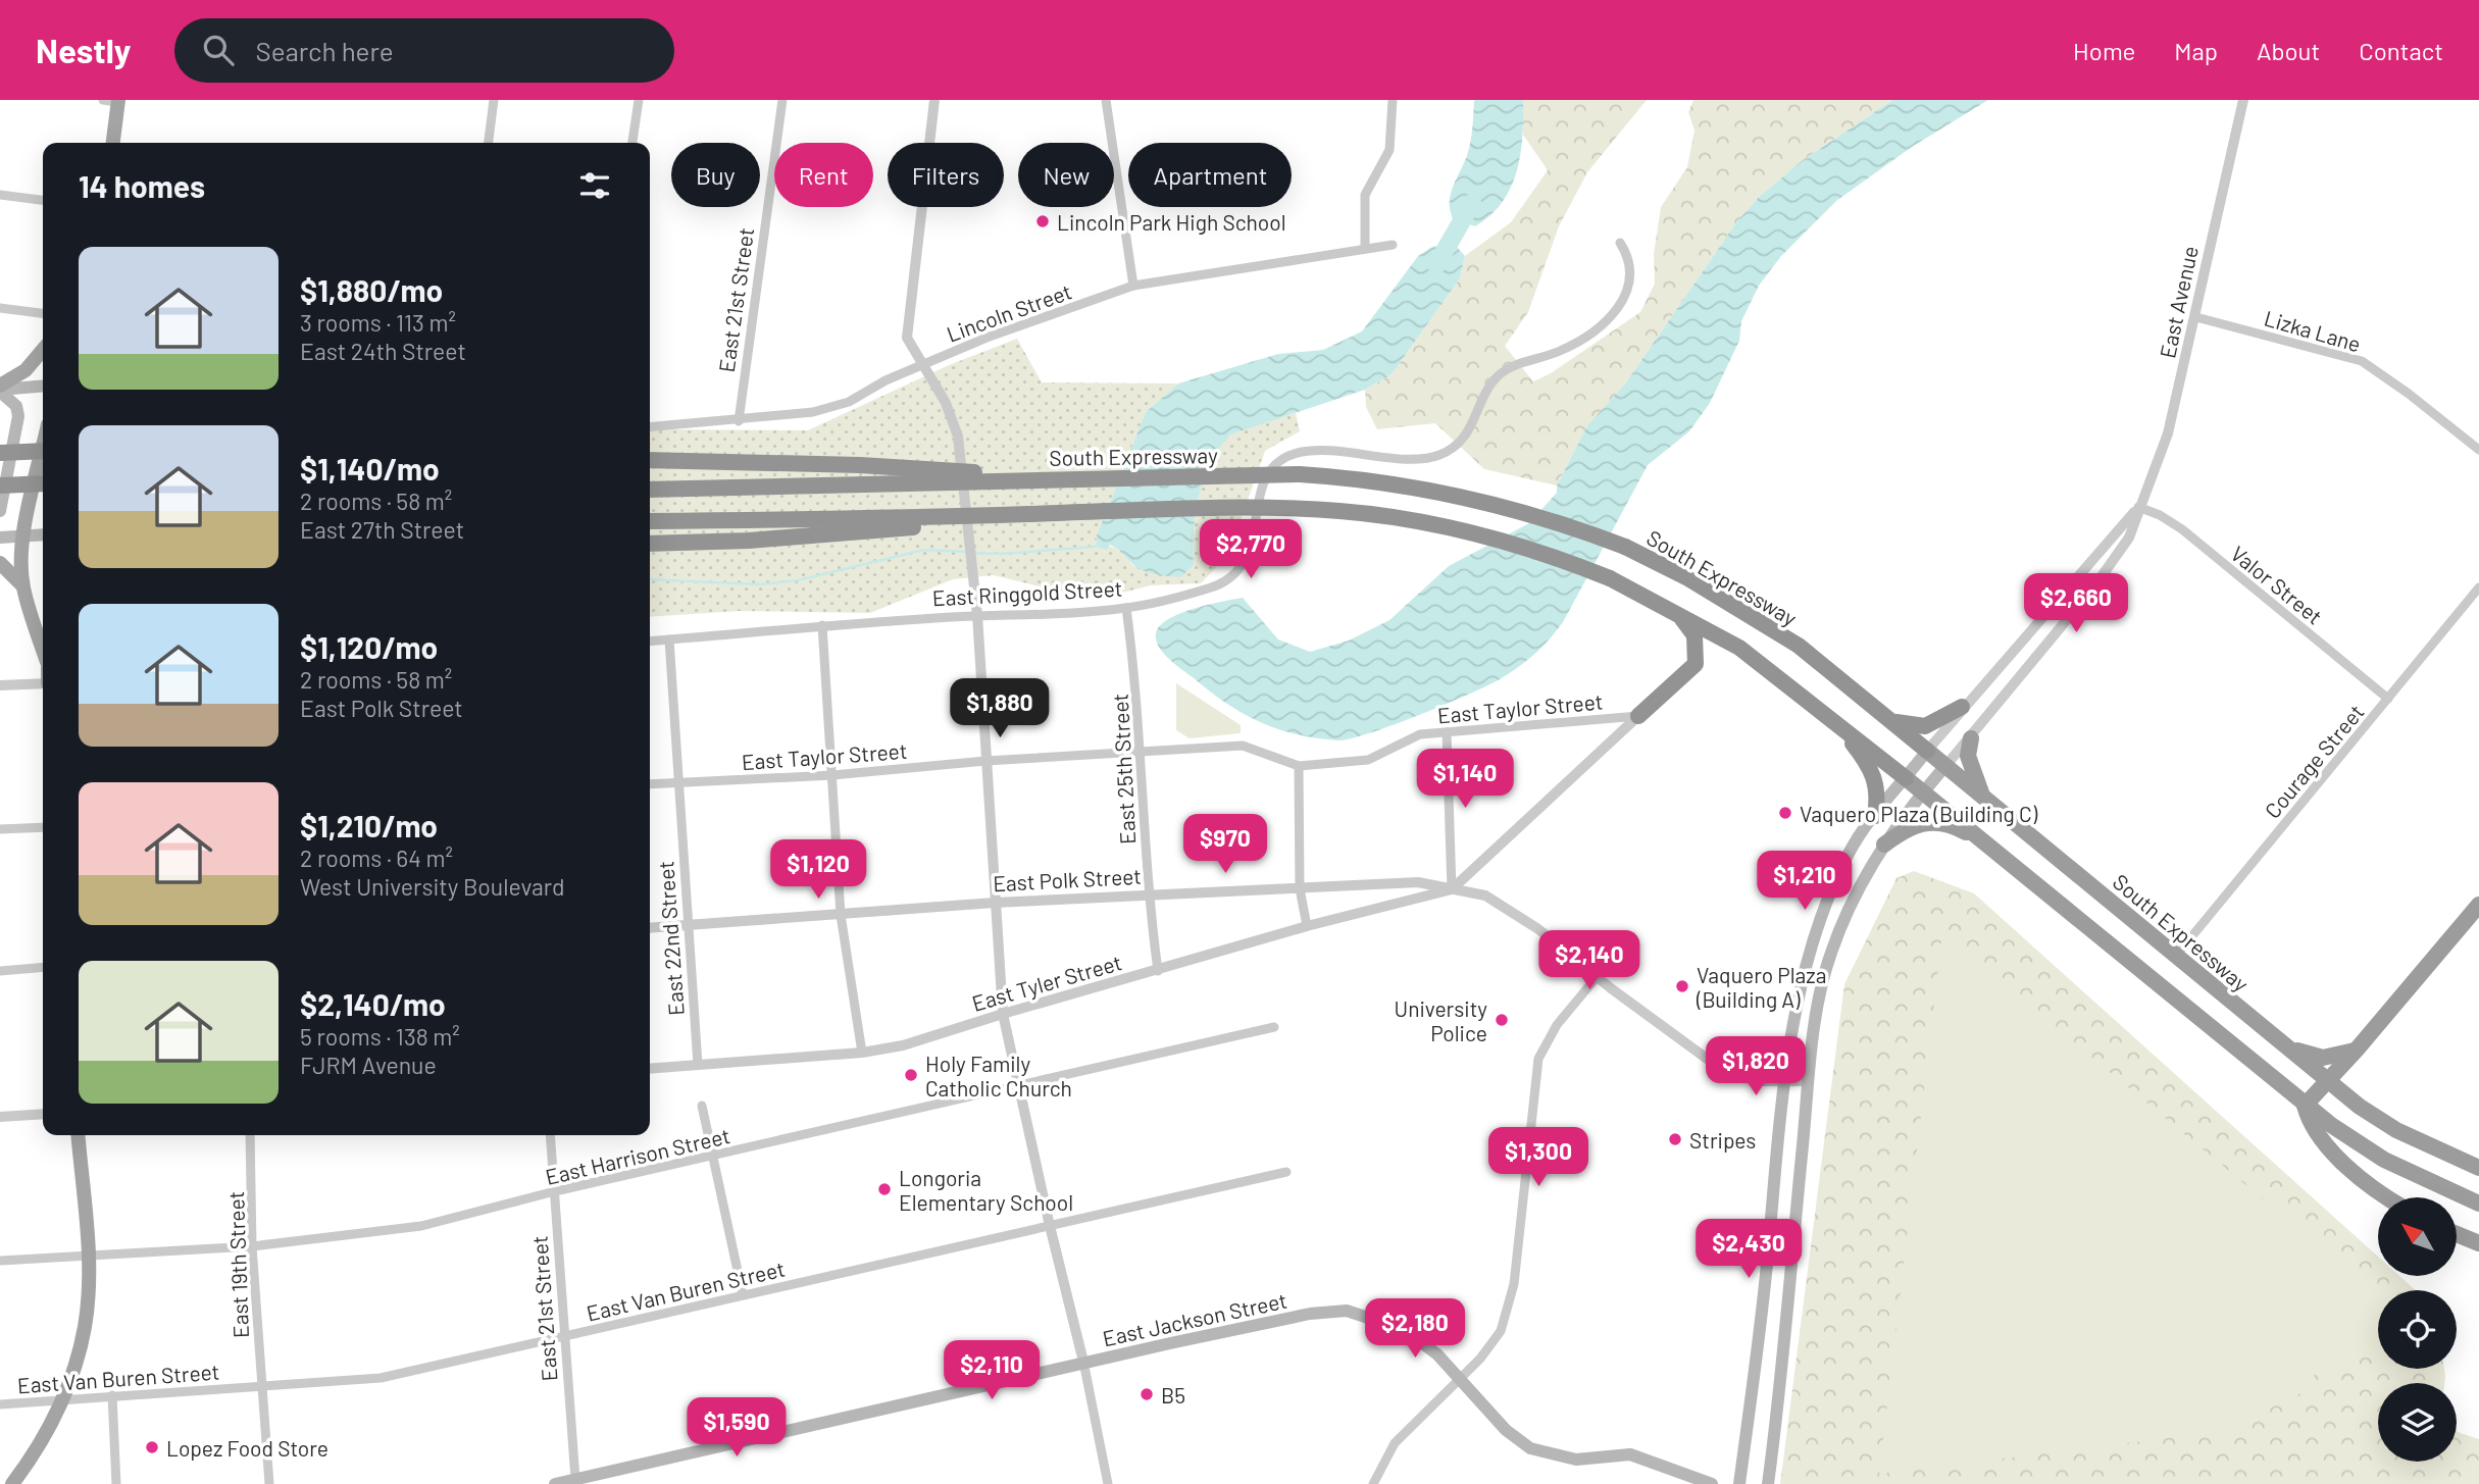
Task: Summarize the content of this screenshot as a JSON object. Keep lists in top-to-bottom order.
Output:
{
  "streets": {
    "highway": ["South Expressway"],
    "main road": ["East Jackson Street"],
    "street": [
      "East 21st Street",
      "East Avenue",
      "Lincoln Street",
      "Lizka Lane",
      "Valor Street",
      "East Ringgold Street",
      "East Taylor Street",
      "Courage Street",
      "East 25th Street",
      "East Polk Street",
      "East 22nd Street",
      "East Tyler Street",
      "East Harrison Street",
      "East 19th Street",
      "East Van Buren Street"
    ]
  },
  "crossings": [
    ["East 21st Street", "Lincoln Street"],
    ["East 21st Street", "East Harrison Street"],
    ["East 21st Street", "East Van Buren Street"],
    ["East 21st Street", "East Jackson Street"],
    ["East Avenue", "Lizka Lane"],
    ["East Avenue", "South Expressway"],
    ["East Avenue", "Valor Street"],
    ["South Expressway", "Courage Street"],
    ["Valor Street", "Courage Street"],
    ["East Ringgold Street", "East 25th Street"],
    ["East Ringgold Street", "East 22nd Street"],
    ["East Taylor Street", "East 25th Street"],
    ["East Taylor Street", "East 22nd Street"],
    ["East 25th Street", "East Polk Street"],
    ["East 25th Street", "East Tyler Street"],
    ["East Polk Street", "East 22nd Street"],
    ["East Polk Street", "East Tyler Street"],
    ["East 22nd Street", "East Tyler Street"],
    ["East Harrison Street", "East 19th Street"],
    ["East 19th Street", "East Van Buren Street"]
  ],
  "places": [
    "Lincoln Park High School",
    "Vaquero Plaza (Building C)",
    "Vaquero Plaza (Building A)",
    "University Police",
    "Holy Family Catholic Church",
    "Stripes",
    "Longoria Elementary School",
    "B5",
    "Lopez Food Store"
  ],
  "north": "top left",
  "page": {
    "header": "Nestly",
    "search": "Search here",
    "nav": [
      "Home",
      "Map",
      "About",
      "Contact"
    ],
    "chip": [
      "Buy",
      "Rent",
      "Filters",
      "New",
      "Apartment"
    ],
    "heading": "14 homes",
    "list": [
      {
        "name": "$1,880/mo",
        "note": "3 rooms · 113 m² · East 24th Street"
      },
      {
        "name": "$1,140/mo",
        "note": "2 rooms · 58 m² · East 27th Street"
      },
      {
        "name": "$1,120/mo",
        "note": "2 rooms · 58 m² · East Polk Street"
      },
      {
        "name": "$1,210/mo",
        "note": "2 rooms · 64 m² · West University Boulevard"
      },
      {
        "name": "$2,140/mo",
        "note": "5 rooms · 138 m² · FJRM Avenue"
      }
    ],
    "price": [
      "$2,770",
      "$2,660",
      "$1,880",
      "$1,140",
      "$970",
      "$1,120",
      "$1,210",
      "$2,140",
      "$1,820",
      "$1,300",
      "$2,430",
      "$2,180",
      "$2,110",
      "$1,590"
    ]
  }
}
